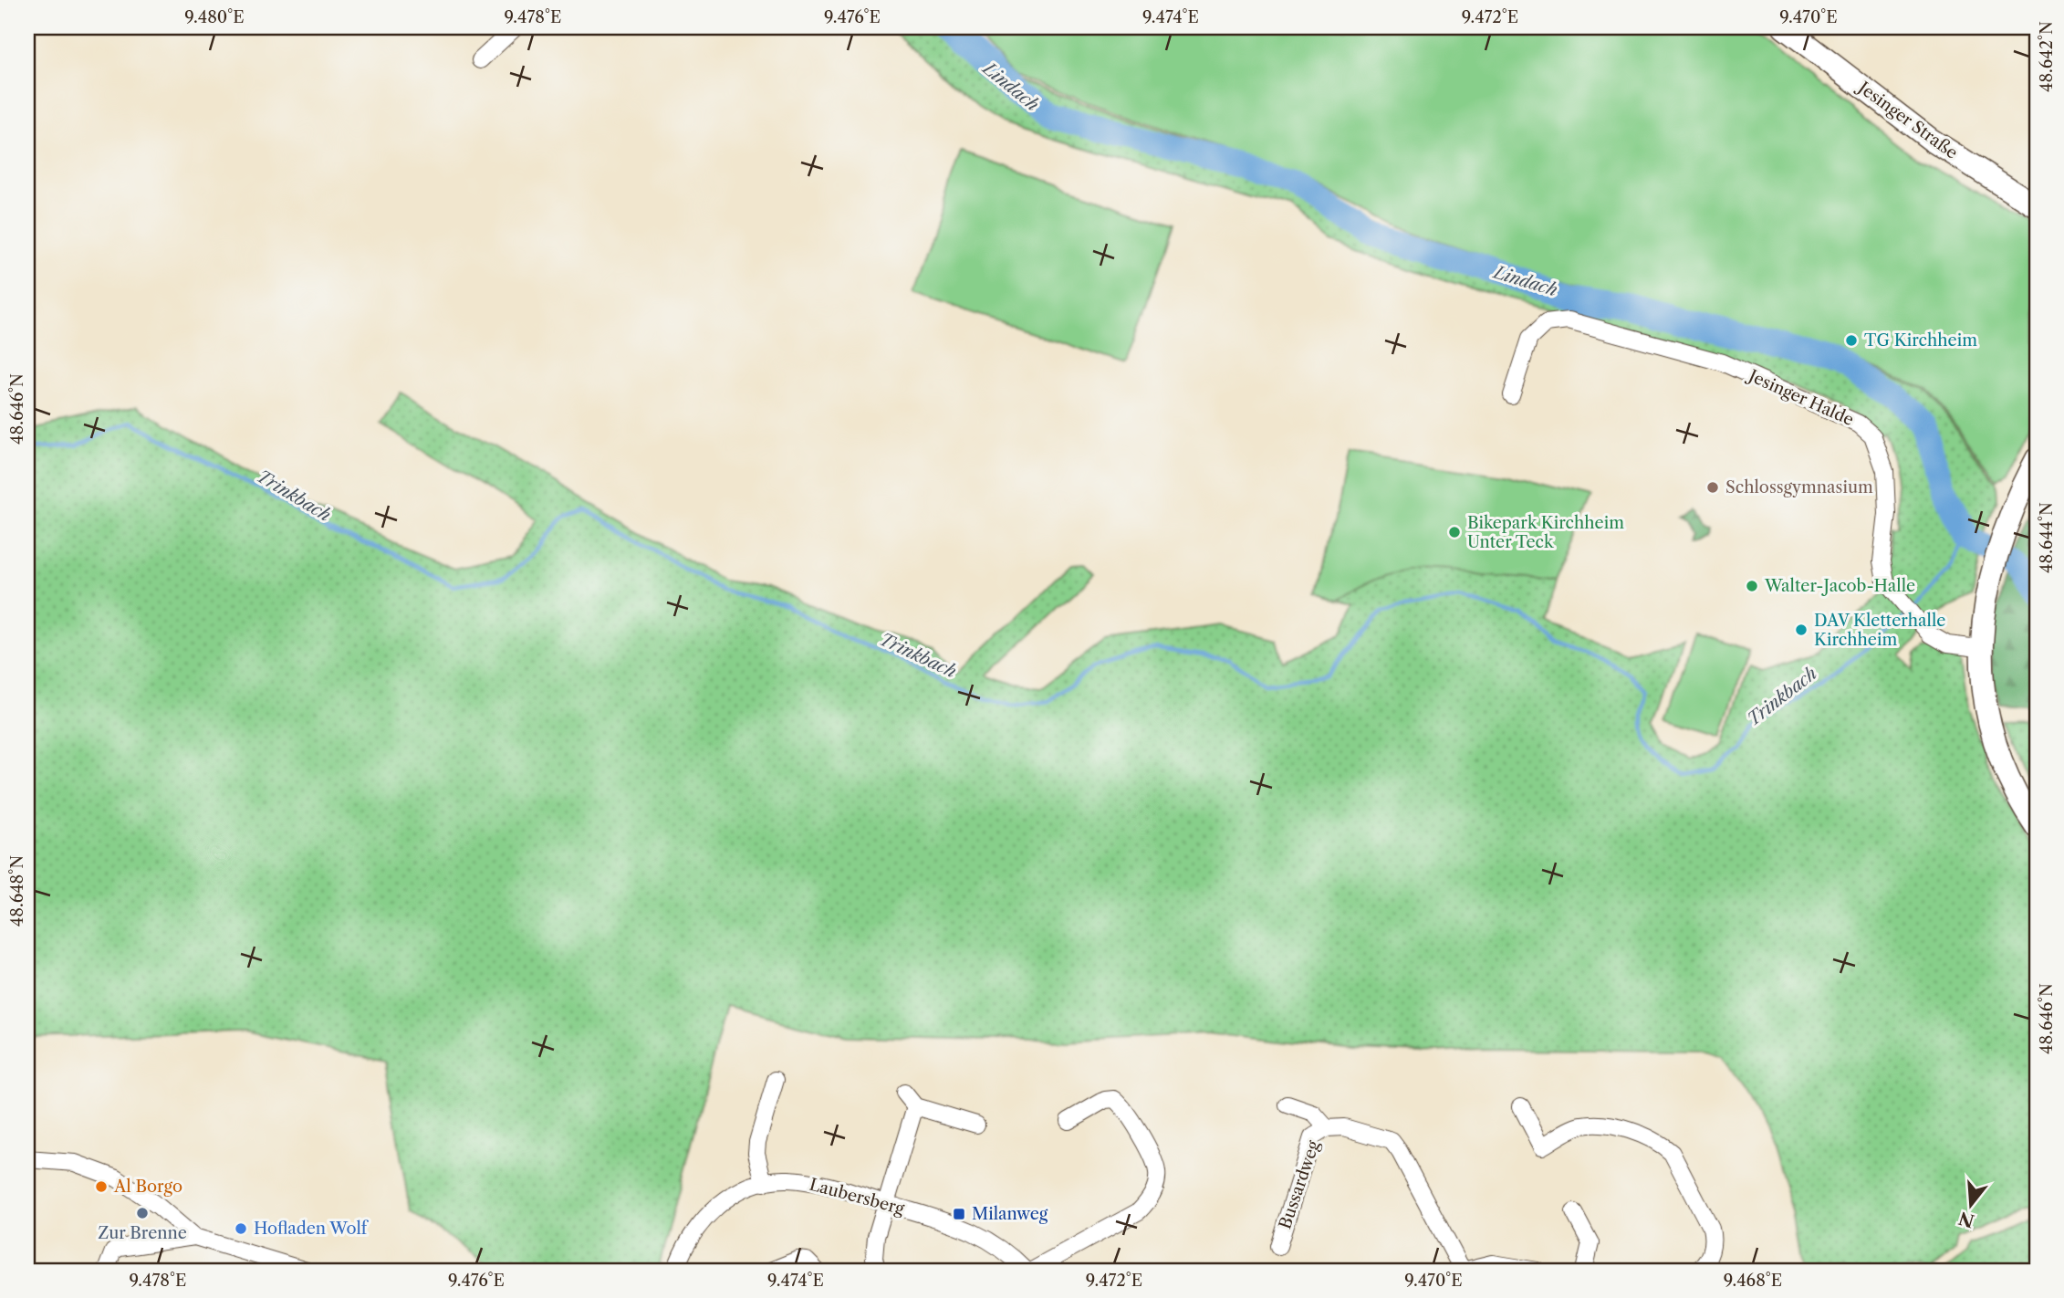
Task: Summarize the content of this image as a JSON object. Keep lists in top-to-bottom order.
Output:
{
  "streets": {
    "street": [
      "Jesinger Straße",
      "Jesinger Halde",
      "Bussardweg",
      "Laubersberg"
    ]
  },
  "water": ["Lindach", "Trinkbach"],
  "places": {
    "other": [
      "TG Kirchheim",
      "Schlossgymnasium",
      "Bikepark Kirchheim Unter Teck",
      "Walter-Jacob-Halle",
      "DAV Kletterhalle Kirchheim",
      "Al Borgo",
      "Zur Brenne",
      "Hofladen Wolf"
    ],
    "transit": ["Milanweg"]
  },
  "north": "bottom",
  "coordinates": [
    "9.480°E",
    "9.478°E",
    "9.476°E",
    "9.474°E",
    "9.472°E",
    "9.470°E",
    "48.642°N",
    "48.646°N",
    "48.644°N",
    "48.648°N",
    "9.468°E"
  ]
}
